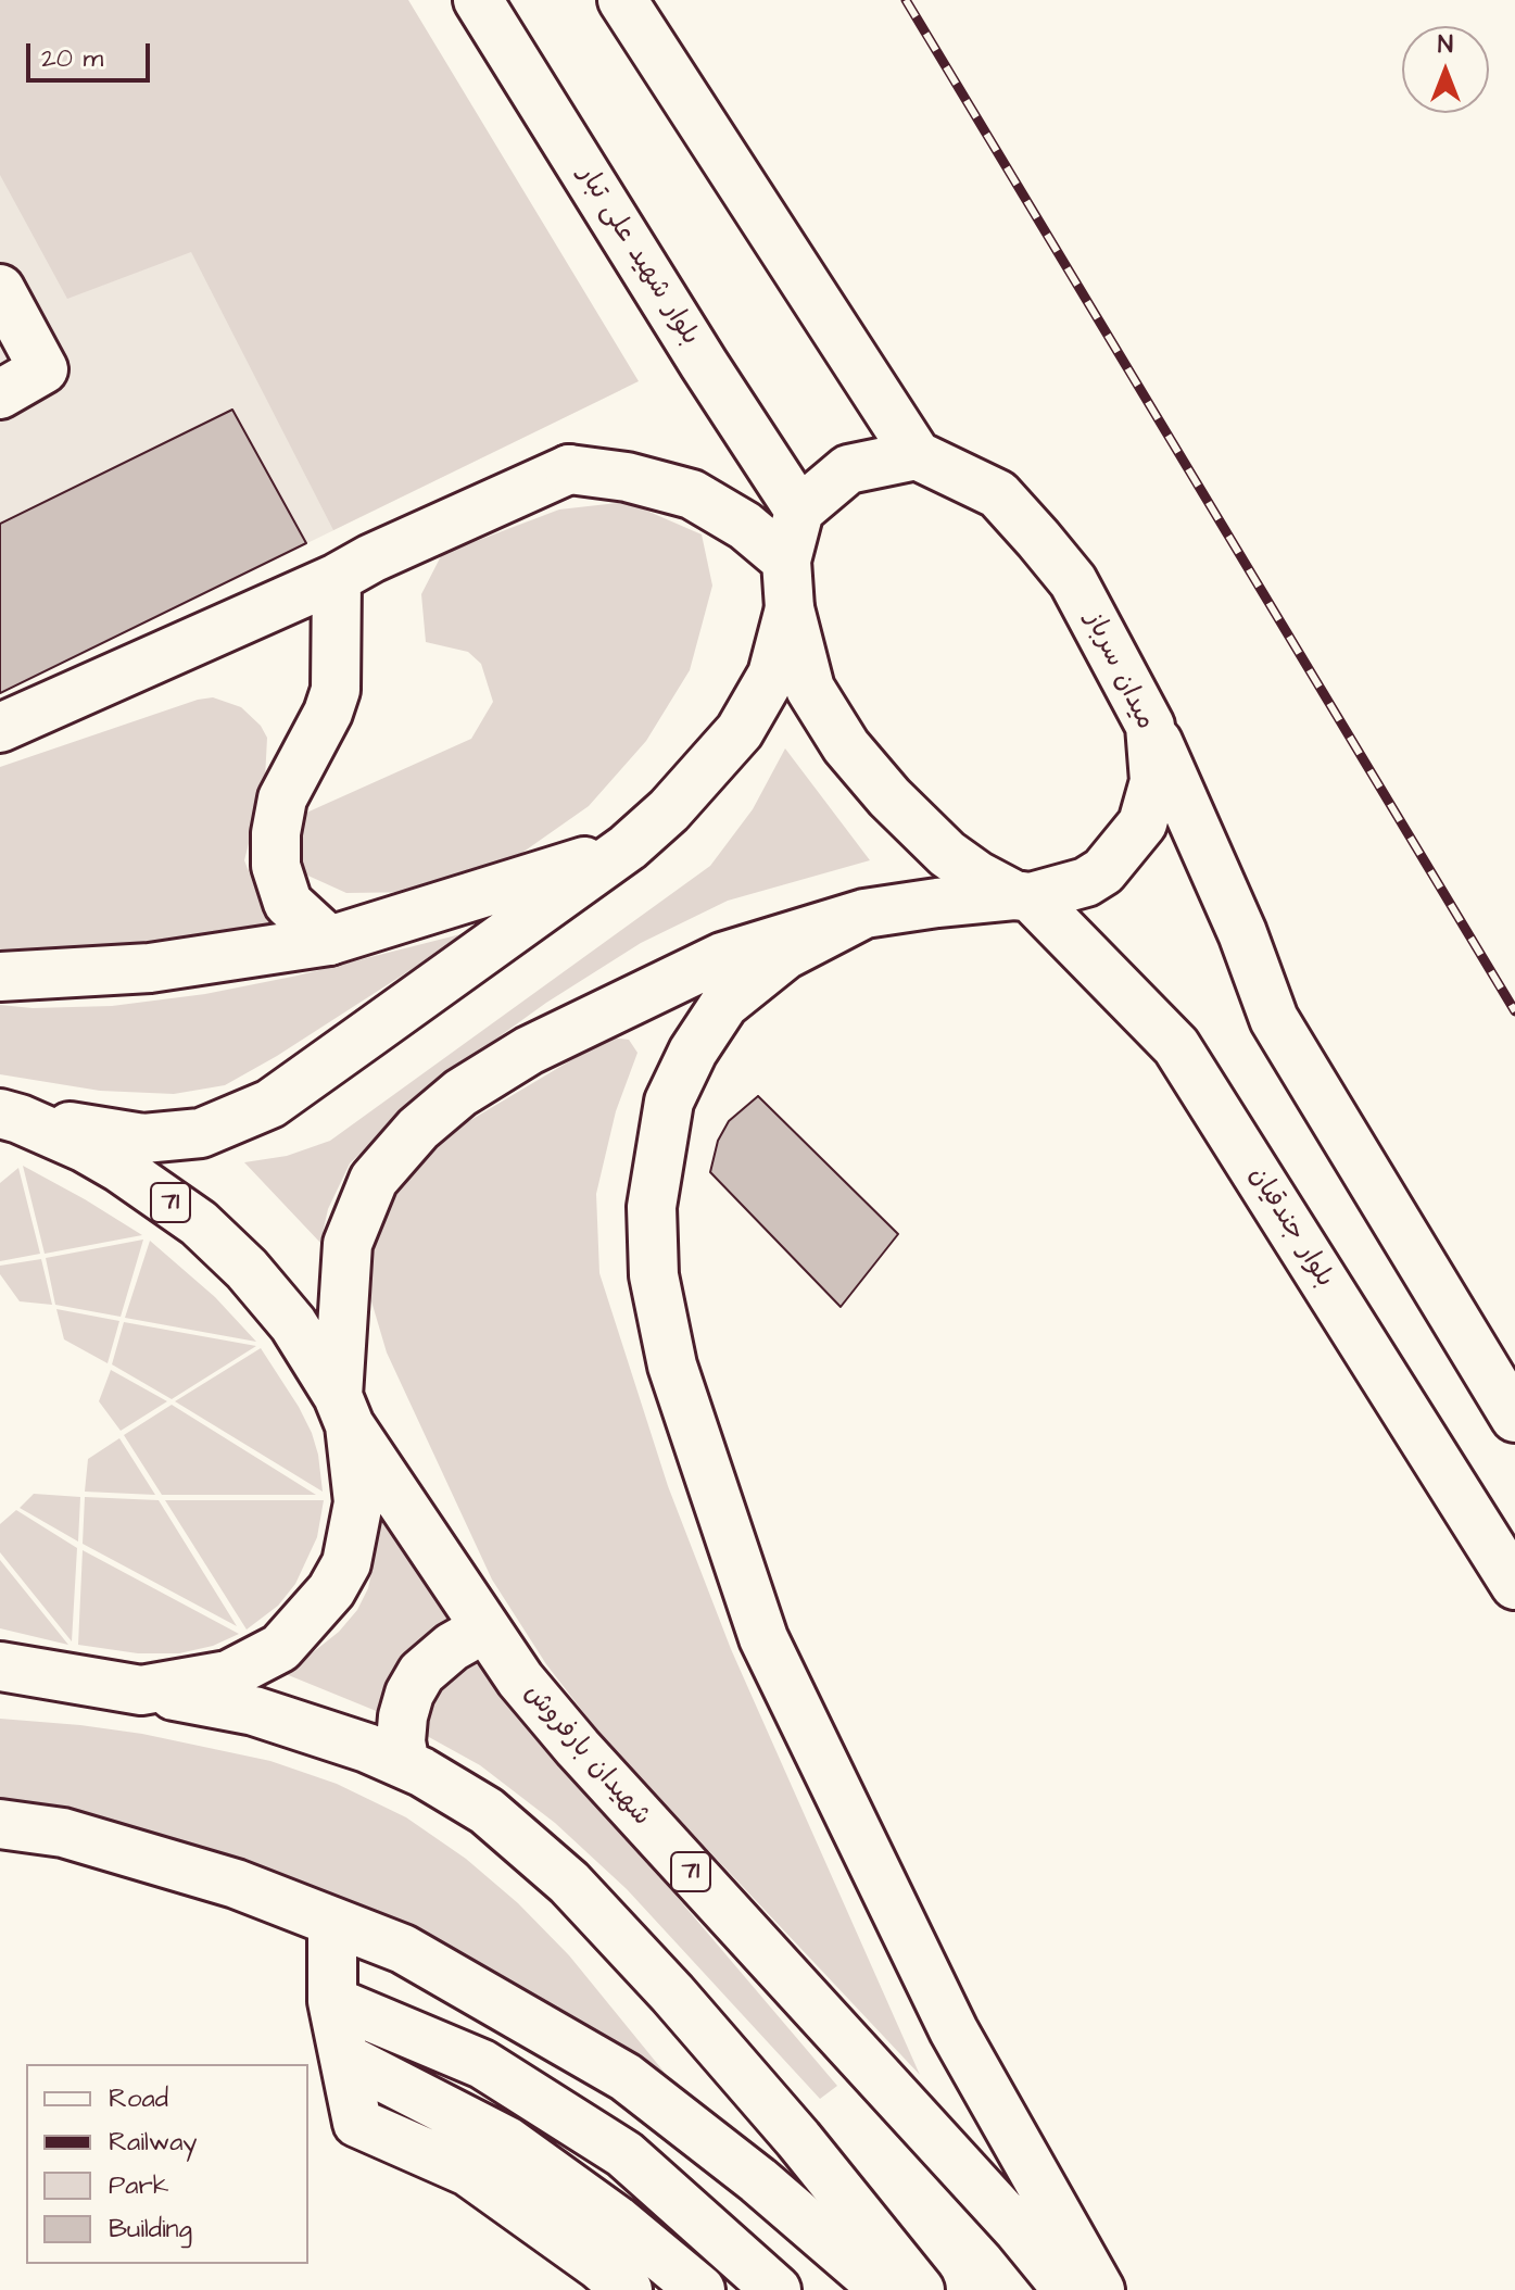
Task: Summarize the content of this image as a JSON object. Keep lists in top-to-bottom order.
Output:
{
  "streets": {
    "main road": [
      "بلوار شهید علی تبار",
      "میدان سرباز",
      "71",
      "بلوار جندقیان",
      "شهیدان بارفروش"
    ]
  },
  "crossings": [
    ["میدان سرباز", "بلوار جندقیان"],
    ["71", "شهیدان بارفروش"]
  ],
  "legend": [
    "Road",
    "Railway",
    "Park",
    "Building"
  ],
  "scale_bar": "20 m",
  "north": "top"
}
